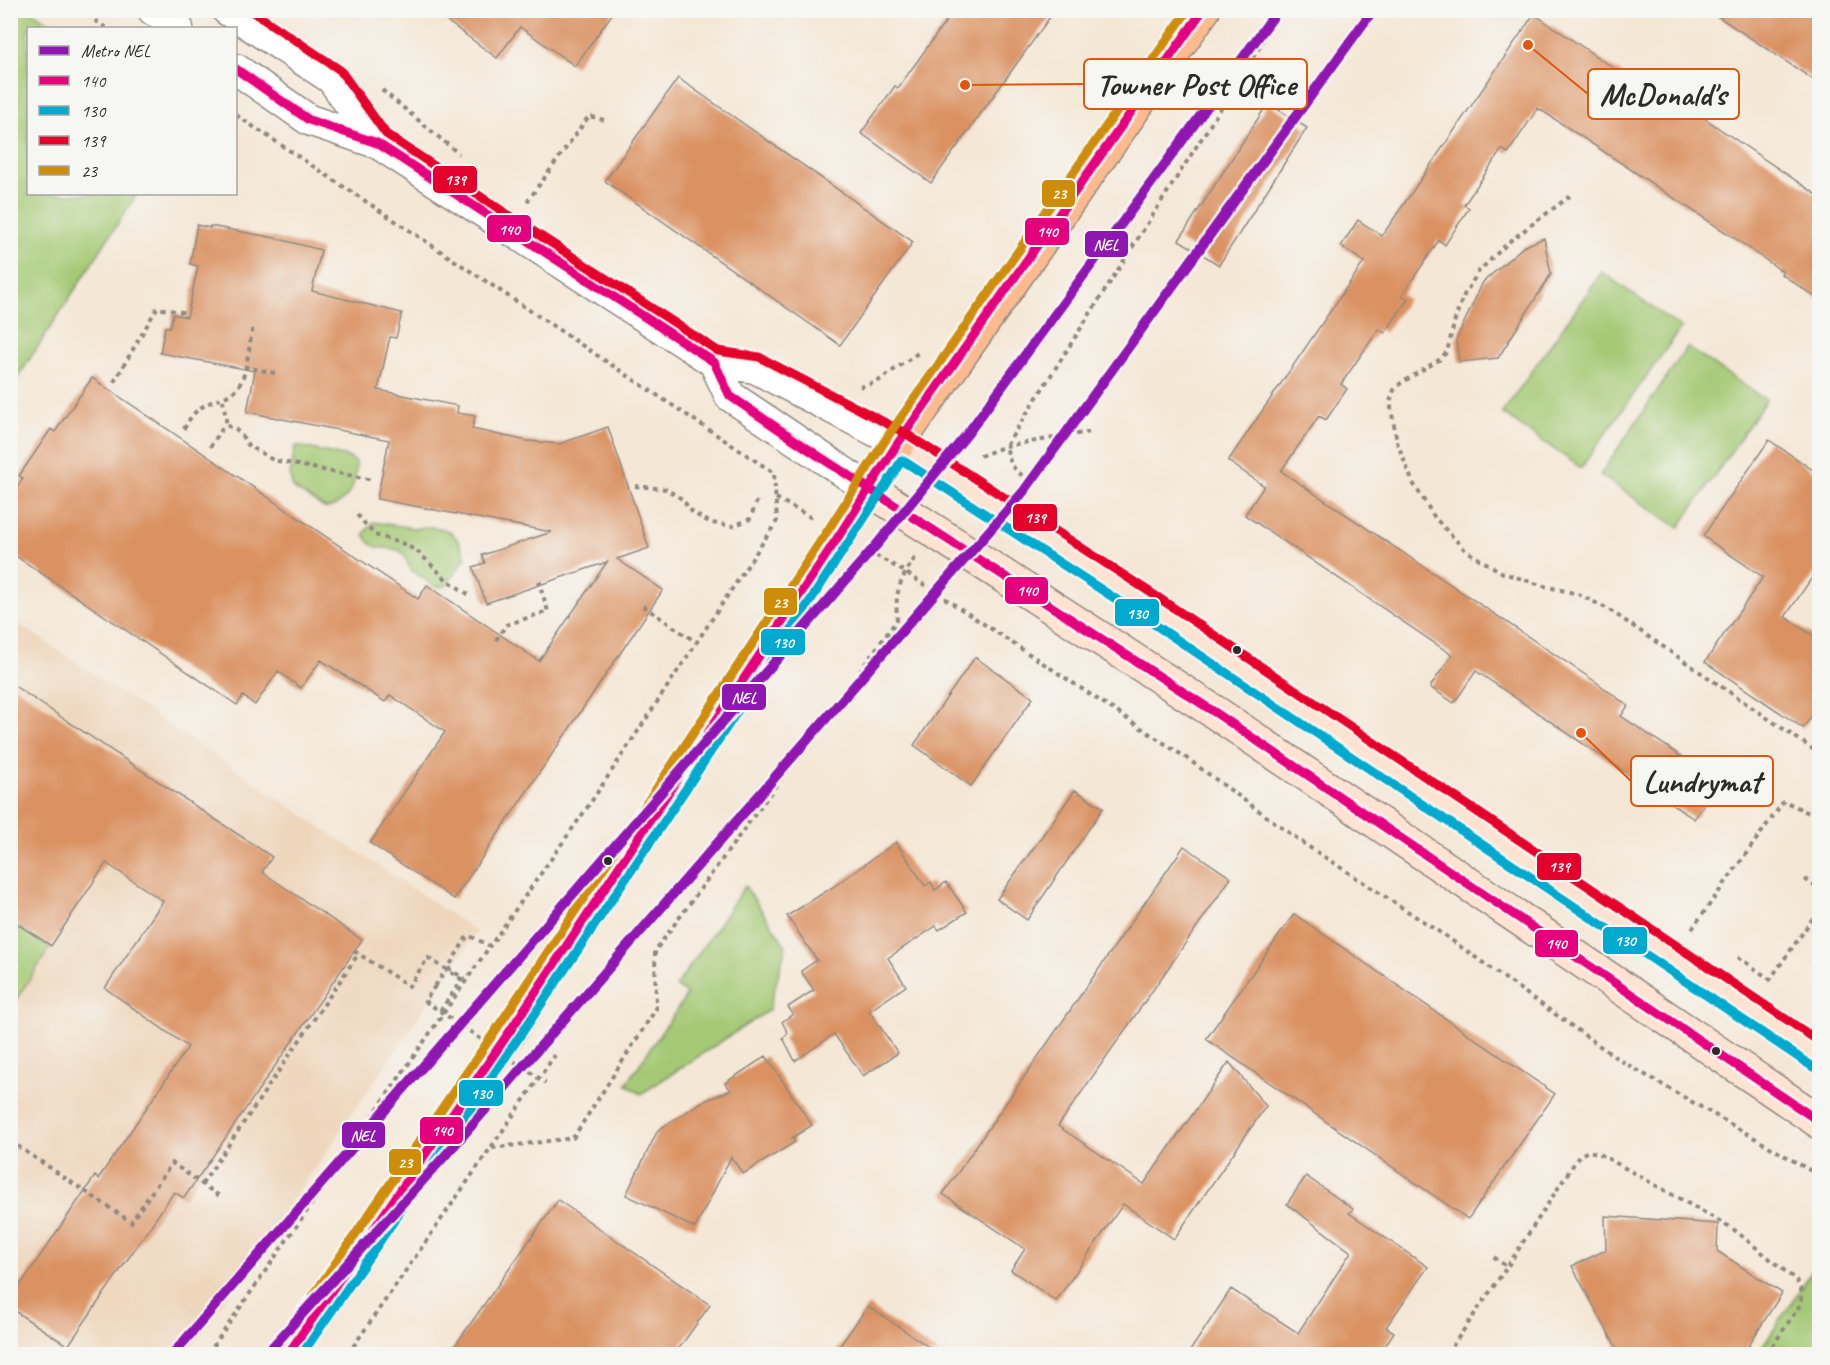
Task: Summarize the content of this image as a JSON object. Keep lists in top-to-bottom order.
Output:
{
  "places": ["McDonald's", "Towner Post Office", "Lundrymat"],
  "lines": [
    "metro line NEL",
    "transit line 140",
    "transit line 139",
    "transit line 23",
    "transit line 130"
  ],
  "legend": [
    "Metro NEL",
    "140",
    "130",
    "139",
    "23"
  ]
}
